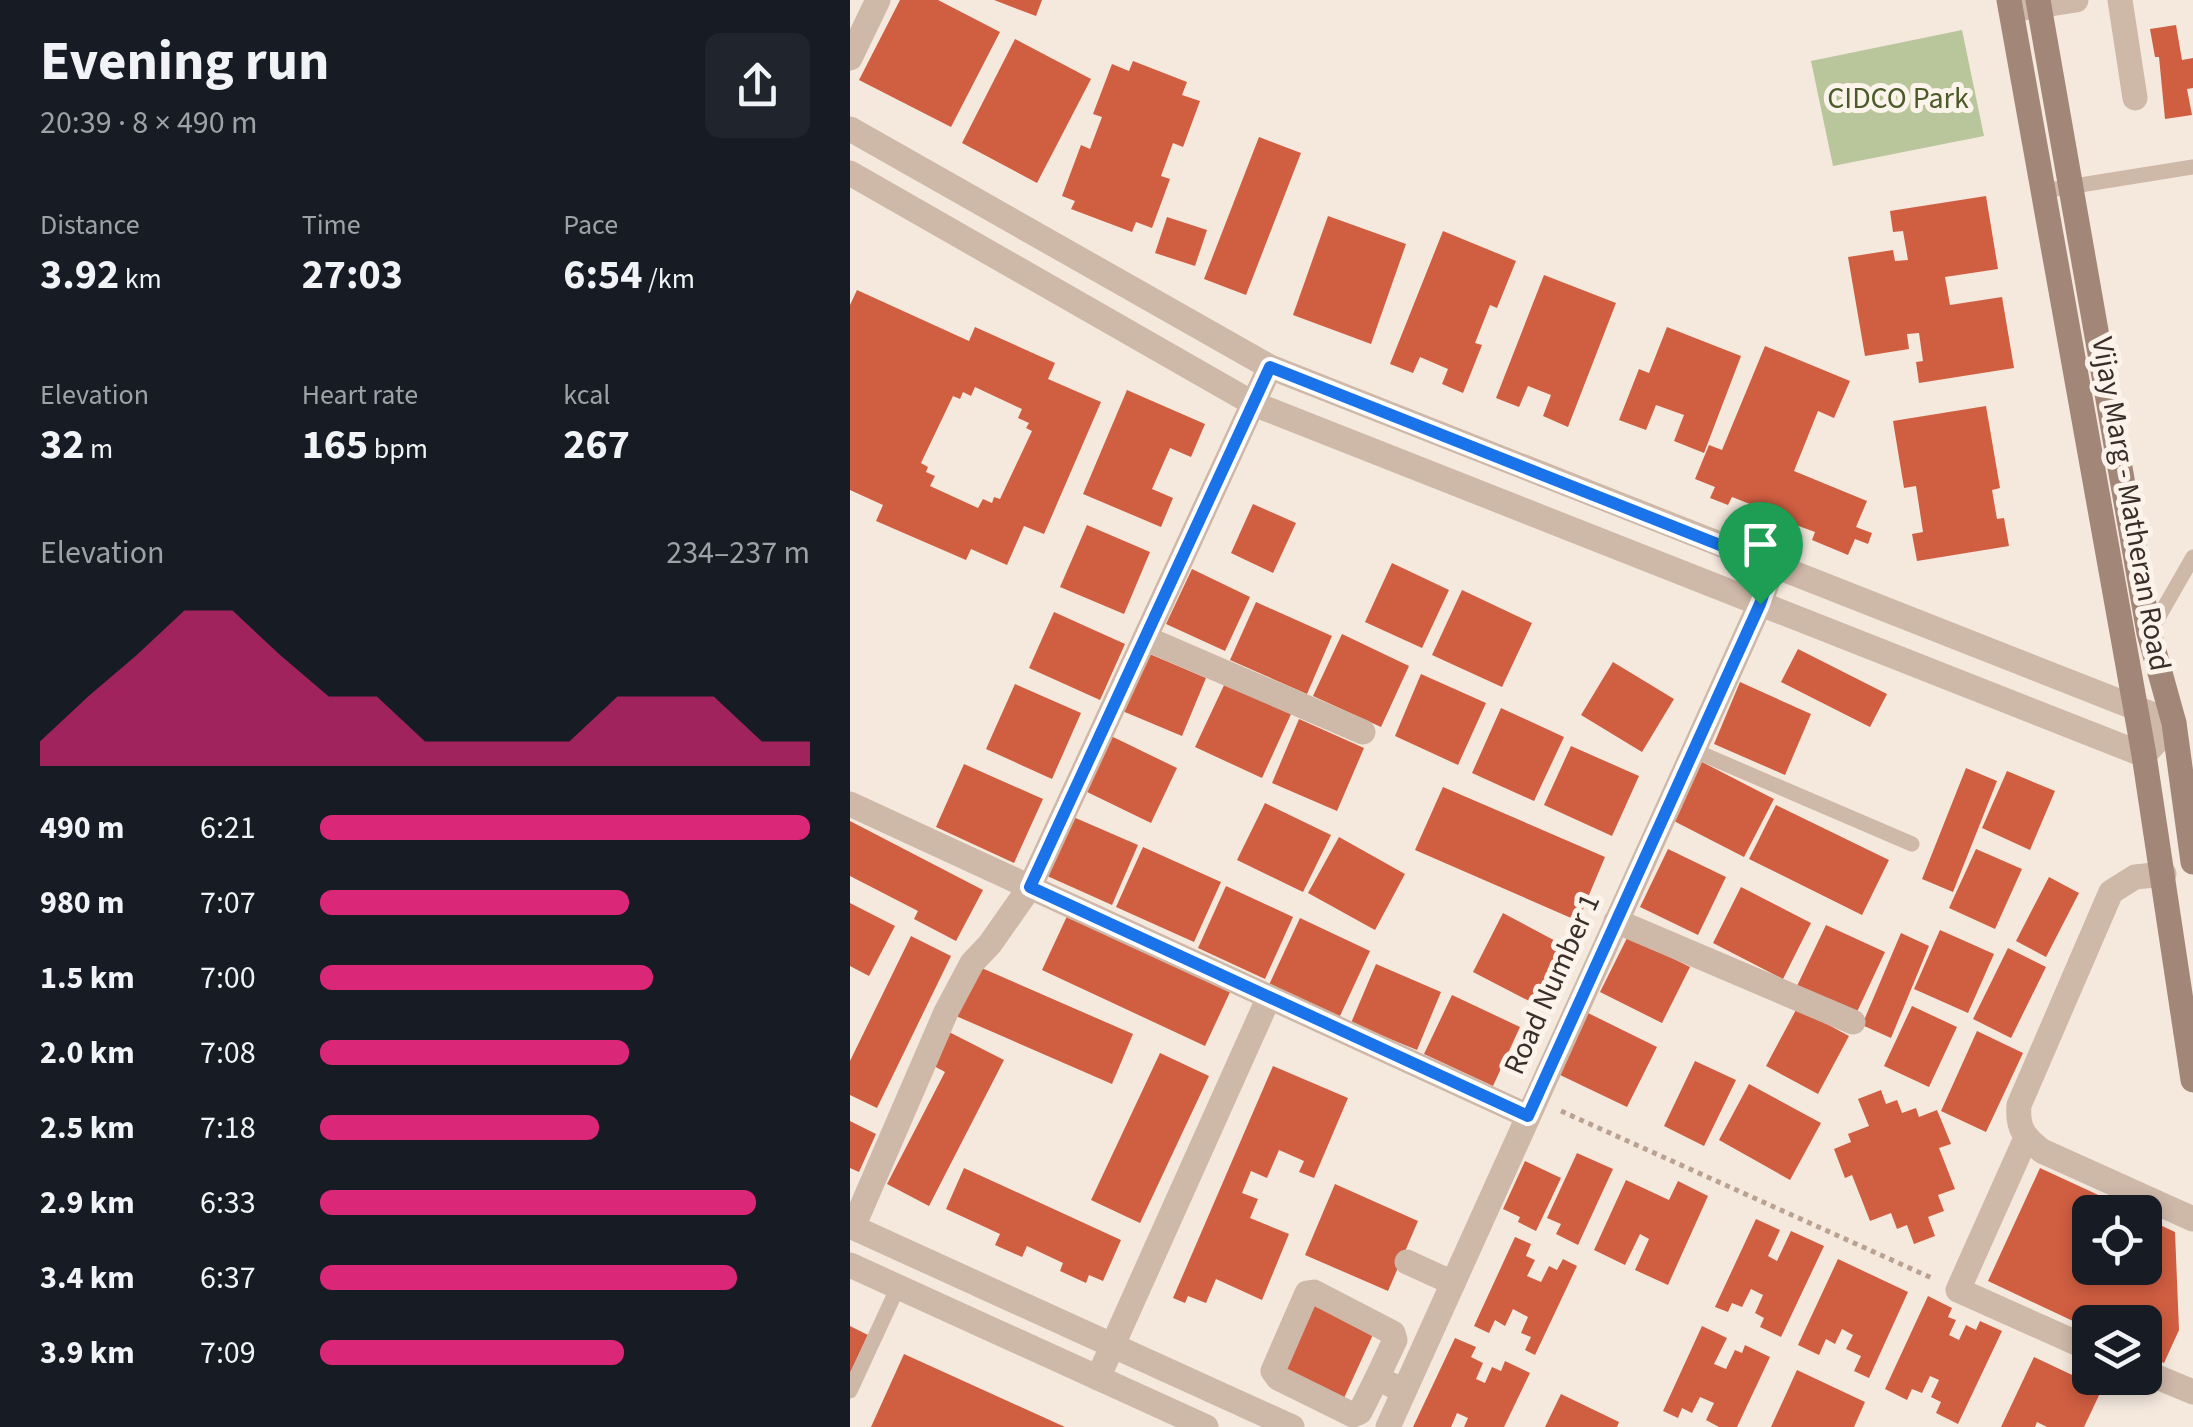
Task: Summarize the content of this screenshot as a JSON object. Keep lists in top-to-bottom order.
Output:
{
  "streets": {
    "main road": ["Vijay Marg - Matheran Road"],
    "street": ["Road Number 1"]
  },
  "parks": ["CIDCO Park"],
  "page": {
    "heading": ["Evening run", "20:39 · 8 × 490 m"],
    "stats": [
      ["Distance", "3.92 km"],
      ["Time", "27:03"],
      ["Pace", "6:54 /km"],
      ["Elevation", "32 m"],
      ["Heart rate", "165 bpm"],
      ["kcal", "267"]
    ],
    "chart": ["Elevation", "234–237 m"],
    "list": [
      {
        "name": "490 m",
        "note": "6:21"
      },
      {
        "name": "980 m",
        "note": "7:07"
      },
      {
        "name": "1.5 km",
        "note": "7:00"
      },
      {
        "name": "2.0 km",
        "note": "7:08"
      },
      {
        "name": "2.5 km",
        "note": "7:18"
      },
      {
        "name": "2.9 km",
        "note": "6:33"
      },
      {
        "name": "3.4 km",
        "note": "6:37"
      },
      {
        "name": "3.9 km",
        "note": "7:09"
      }
    ]
  }
}
